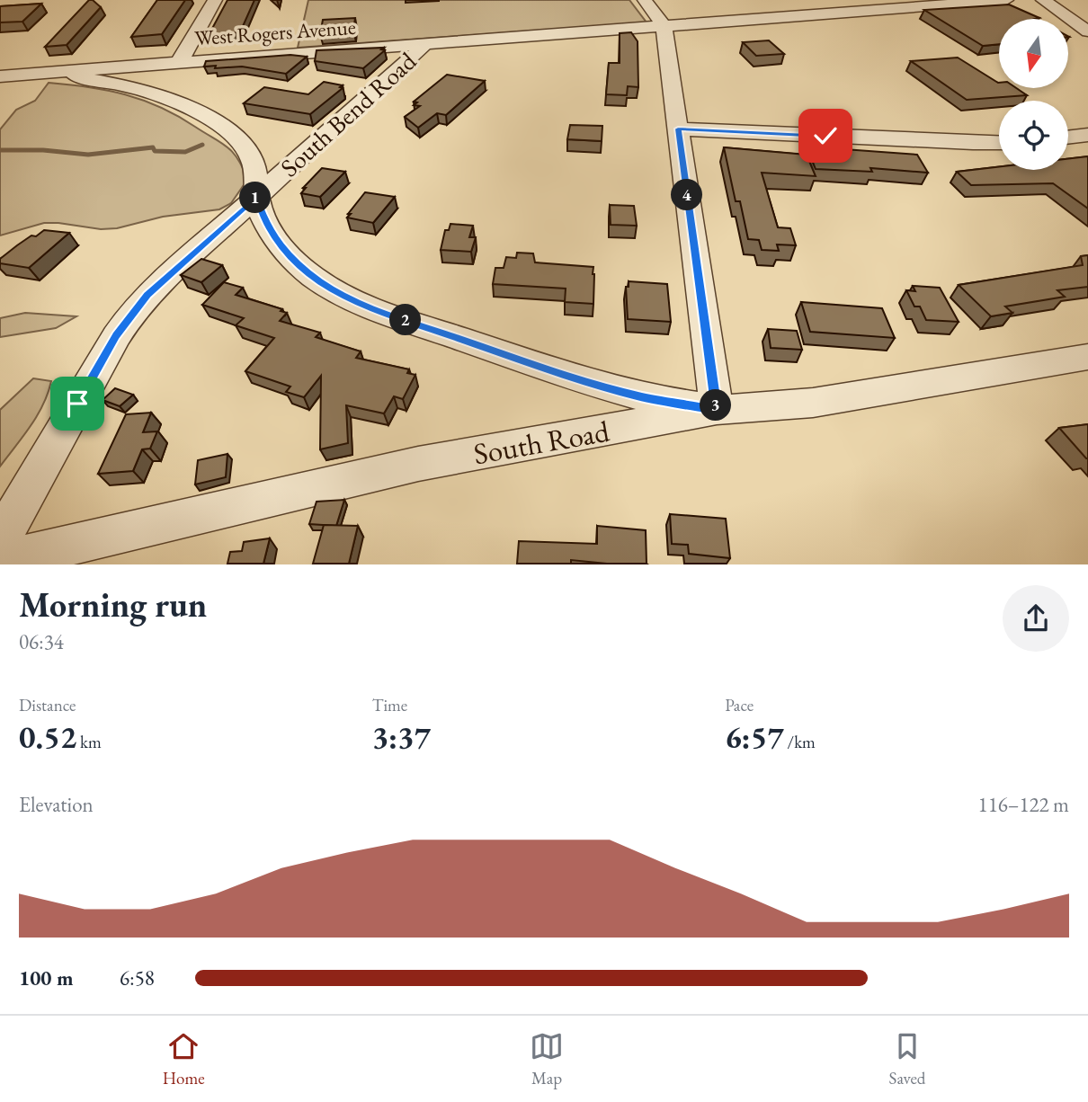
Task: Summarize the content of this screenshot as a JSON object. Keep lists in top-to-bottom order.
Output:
{
  "streets": {
    "street": ["West Rogers Avenue", "South Bend Road", "South Road"]
  },
  "crossings": [
    ["West Rogers Avenue", "South Bend Road"]
  ],
  "north": "bottom",
  "page": {
    "pins": [
      "4",
      "1",
      "2",
      "3"
    ],
    "heading": ["Morning run", "06:34"],
    "stats": [
      ["Distance", "0.52 km"],
      ["Time", "3:37"],
      ["Pace", "6:57 /km"]
    ],
    "chart": ["Elevation", "116–122 m"],
    "list": [
      {
        "name": "100 m",
        "note": "6:58"
      }
    ],
    "tabs": ["Home", "Map", "Saved"]
  }
}
